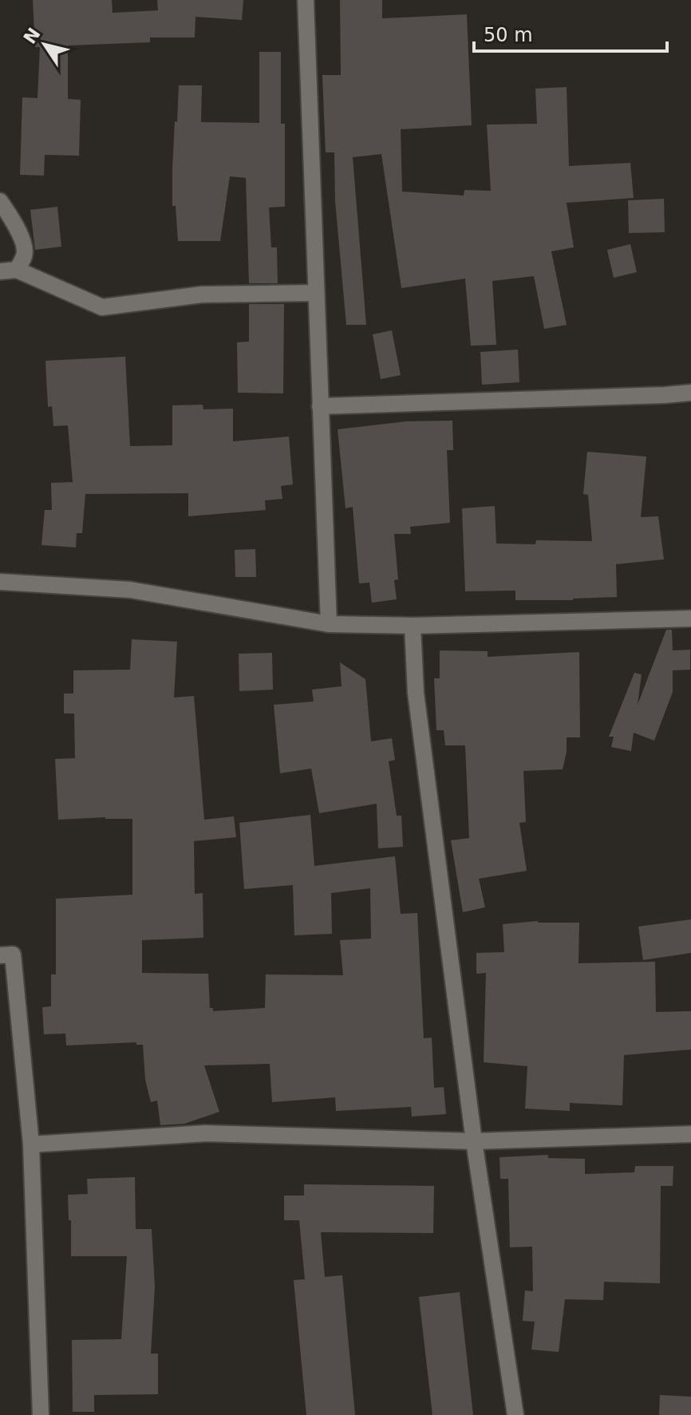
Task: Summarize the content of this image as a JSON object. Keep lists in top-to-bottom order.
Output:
{
  "scale_bar": "50 m",
  "north": "top left"
}
